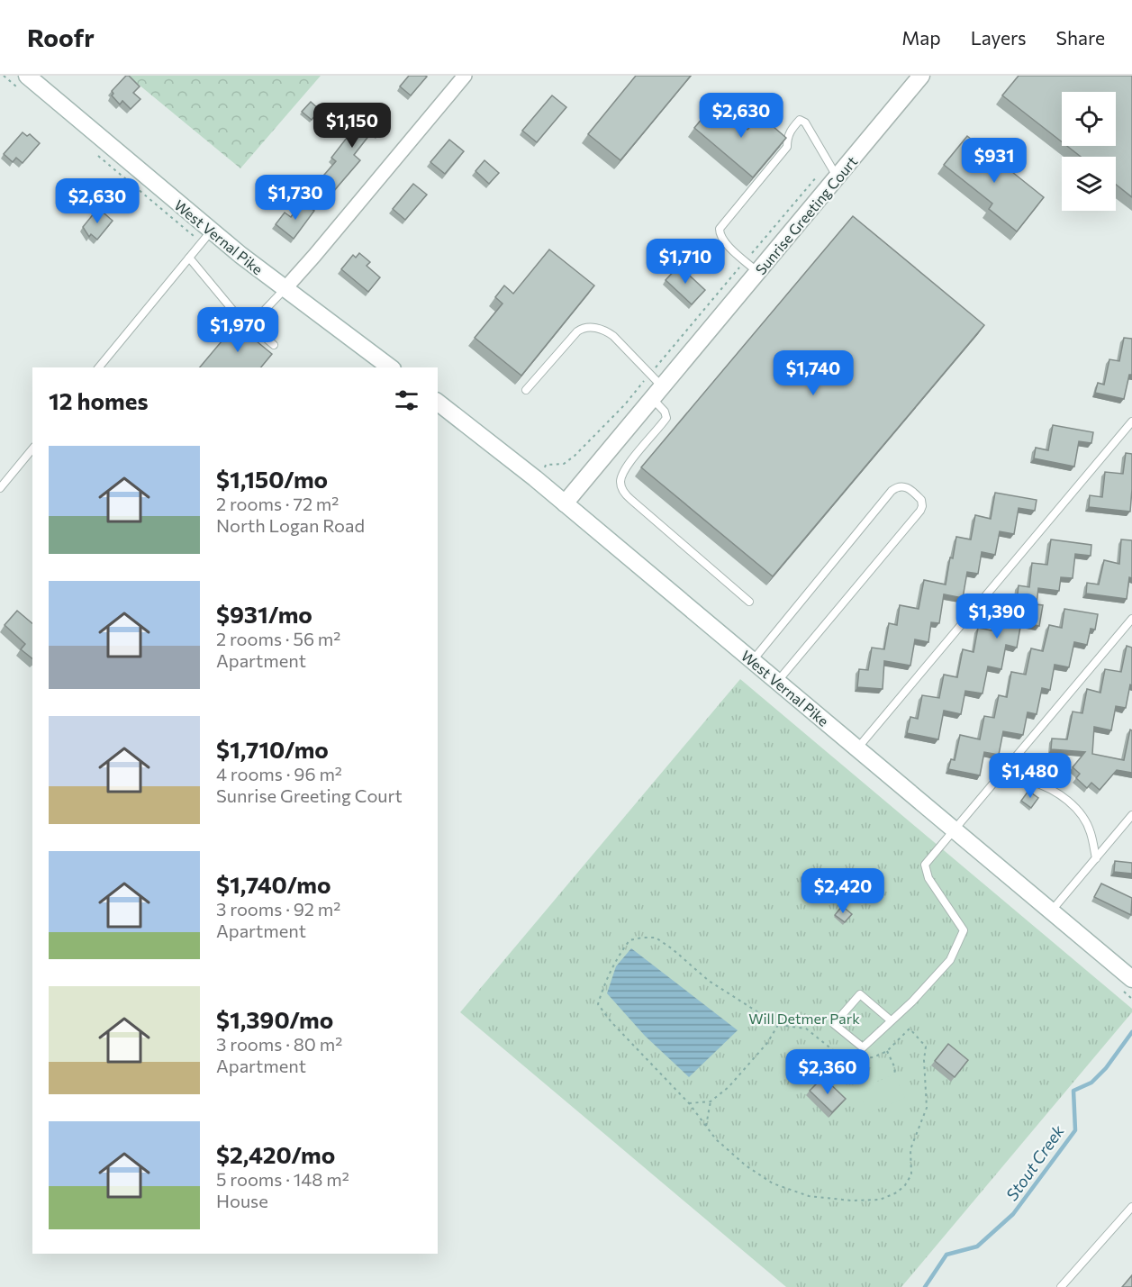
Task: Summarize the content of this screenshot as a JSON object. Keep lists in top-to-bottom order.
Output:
{
  "streets": {
    "main road": ["Sunrise Greeting Court", "West Vernal Pike"]
  },
  "crossings": [
    ["Sunrise Greeting Court", "West Vernal Pike"]
  ],
  "water": ["Stout Creek"],
  "parks": ["Will Detmer Park"],
  "page": {
    "header": "Roofr",
    "nav": ["Map", "Layers", "Share"],
    "price": [
      "$2,630",
      "$1,150",
      "$931",
      "$1,730",
      "$2,630",
      "$1,710",
      "$1,970",
      "$1,740",
      "$1,390",
      "$1,480",
      "$2,420",
      "$2,360"
    ],
    "heading": "12 homes",
    "list": [
      {
        "name": "$1,150/mo",
        "note": "2 rooms · 72 m² · North Logan Road"
      },
      {
        "name": "$931/mo",
        "note": "2 rooms · 56 m² · Apartment"
      },
      {
        "name": "$1,710/mo",
        "note": "4 rooms · 96 m² · Sunrise Greeting Court"
      },
      {
        "name": "$1,740/mo",
        "note": "3 rooms · 92 m² · Apartment"
      },
      {
        "name": "$1,390/mo",
        "note": "3 rooms · 80 m² · Apartment"
      },
      {
        "name": "$2,420/mo",
        "note": "5 rooms · 148 m² · House"
      }
    ]
  }
}
